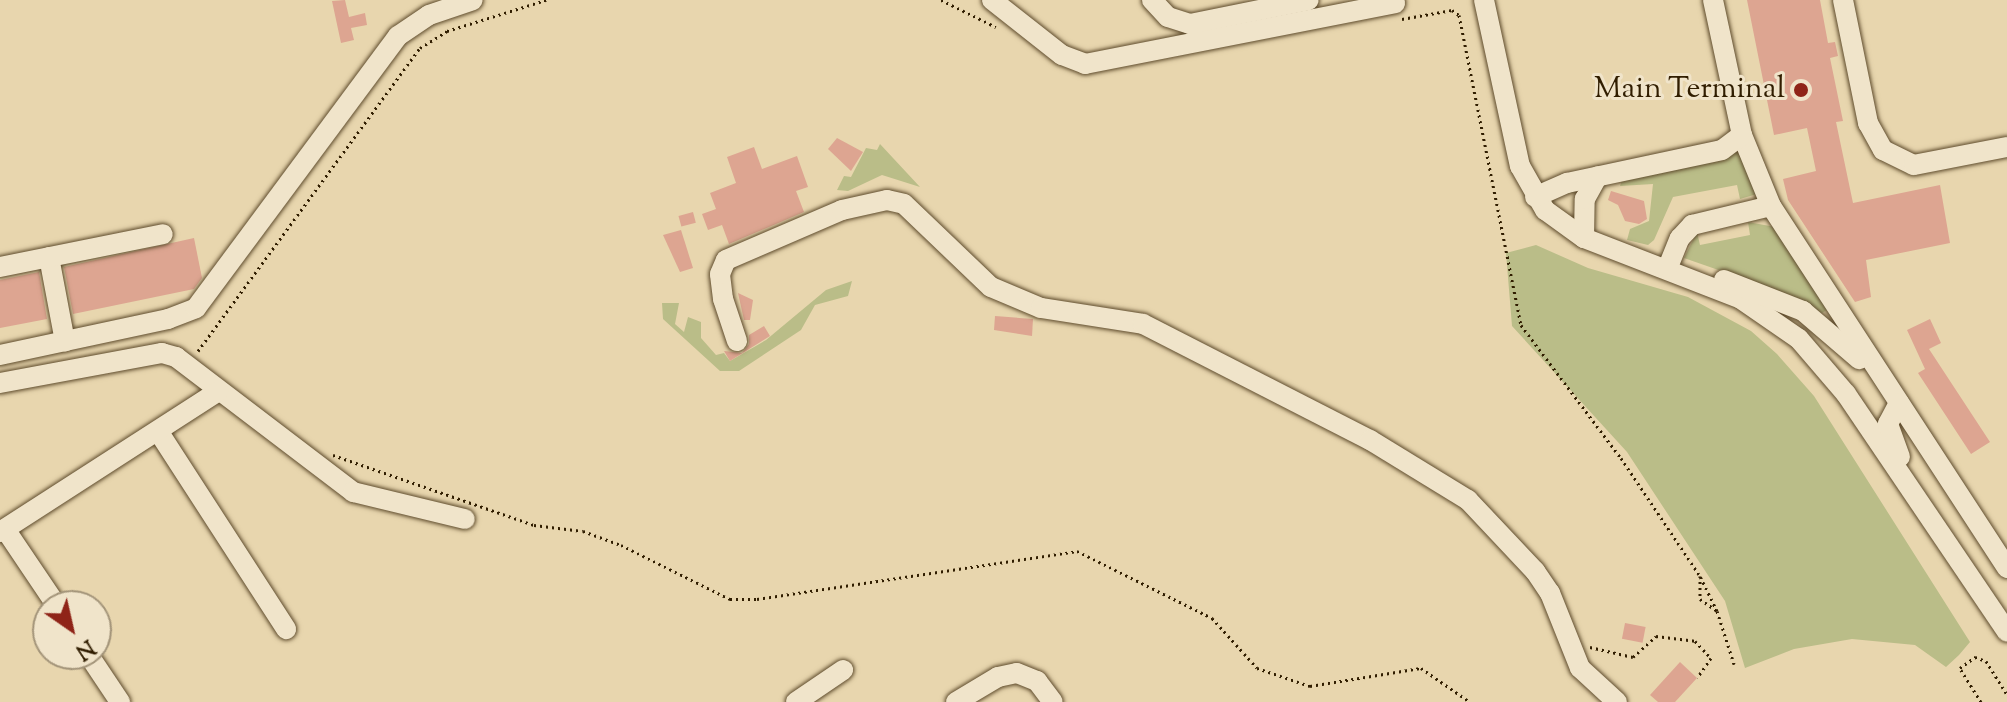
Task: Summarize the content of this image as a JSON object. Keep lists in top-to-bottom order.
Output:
{
  "places": ["Main Terminal"],
  "north": "bottom right"
}
